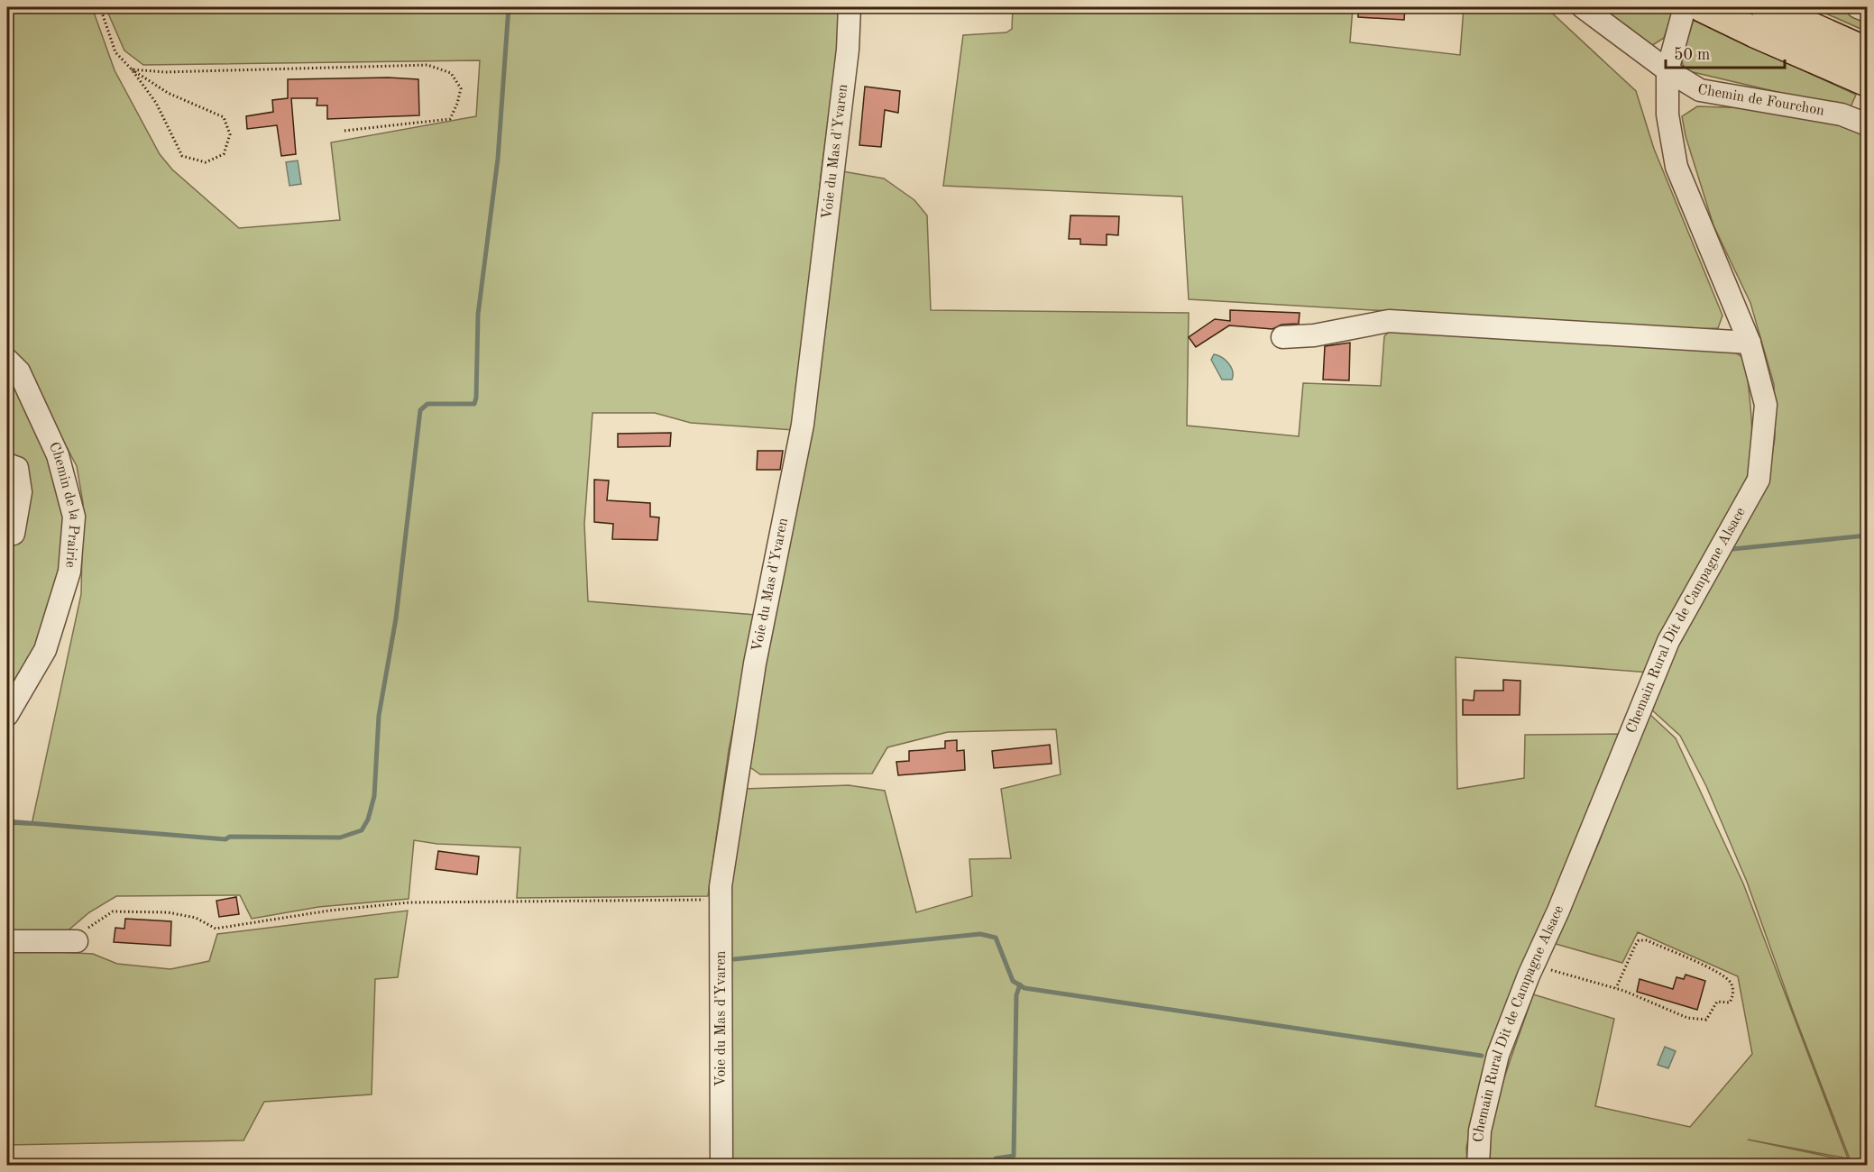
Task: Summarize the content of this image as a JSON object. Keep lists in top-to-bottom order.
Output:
{
  "streets": {
    "street": [
      "Chemin de Fourchon",
      "Voie du Mas d'Yvaren",
      "Chemin de la Prairie",
      "Chemain Rural Dit de Campagne Alsace"
    ]
  },
  "crossings": [
    ["Chemin de Fourchon", "Chemain Rural Dit de Campagne Alsace"]
  ],
  "scale_bar": "50 m"
}
